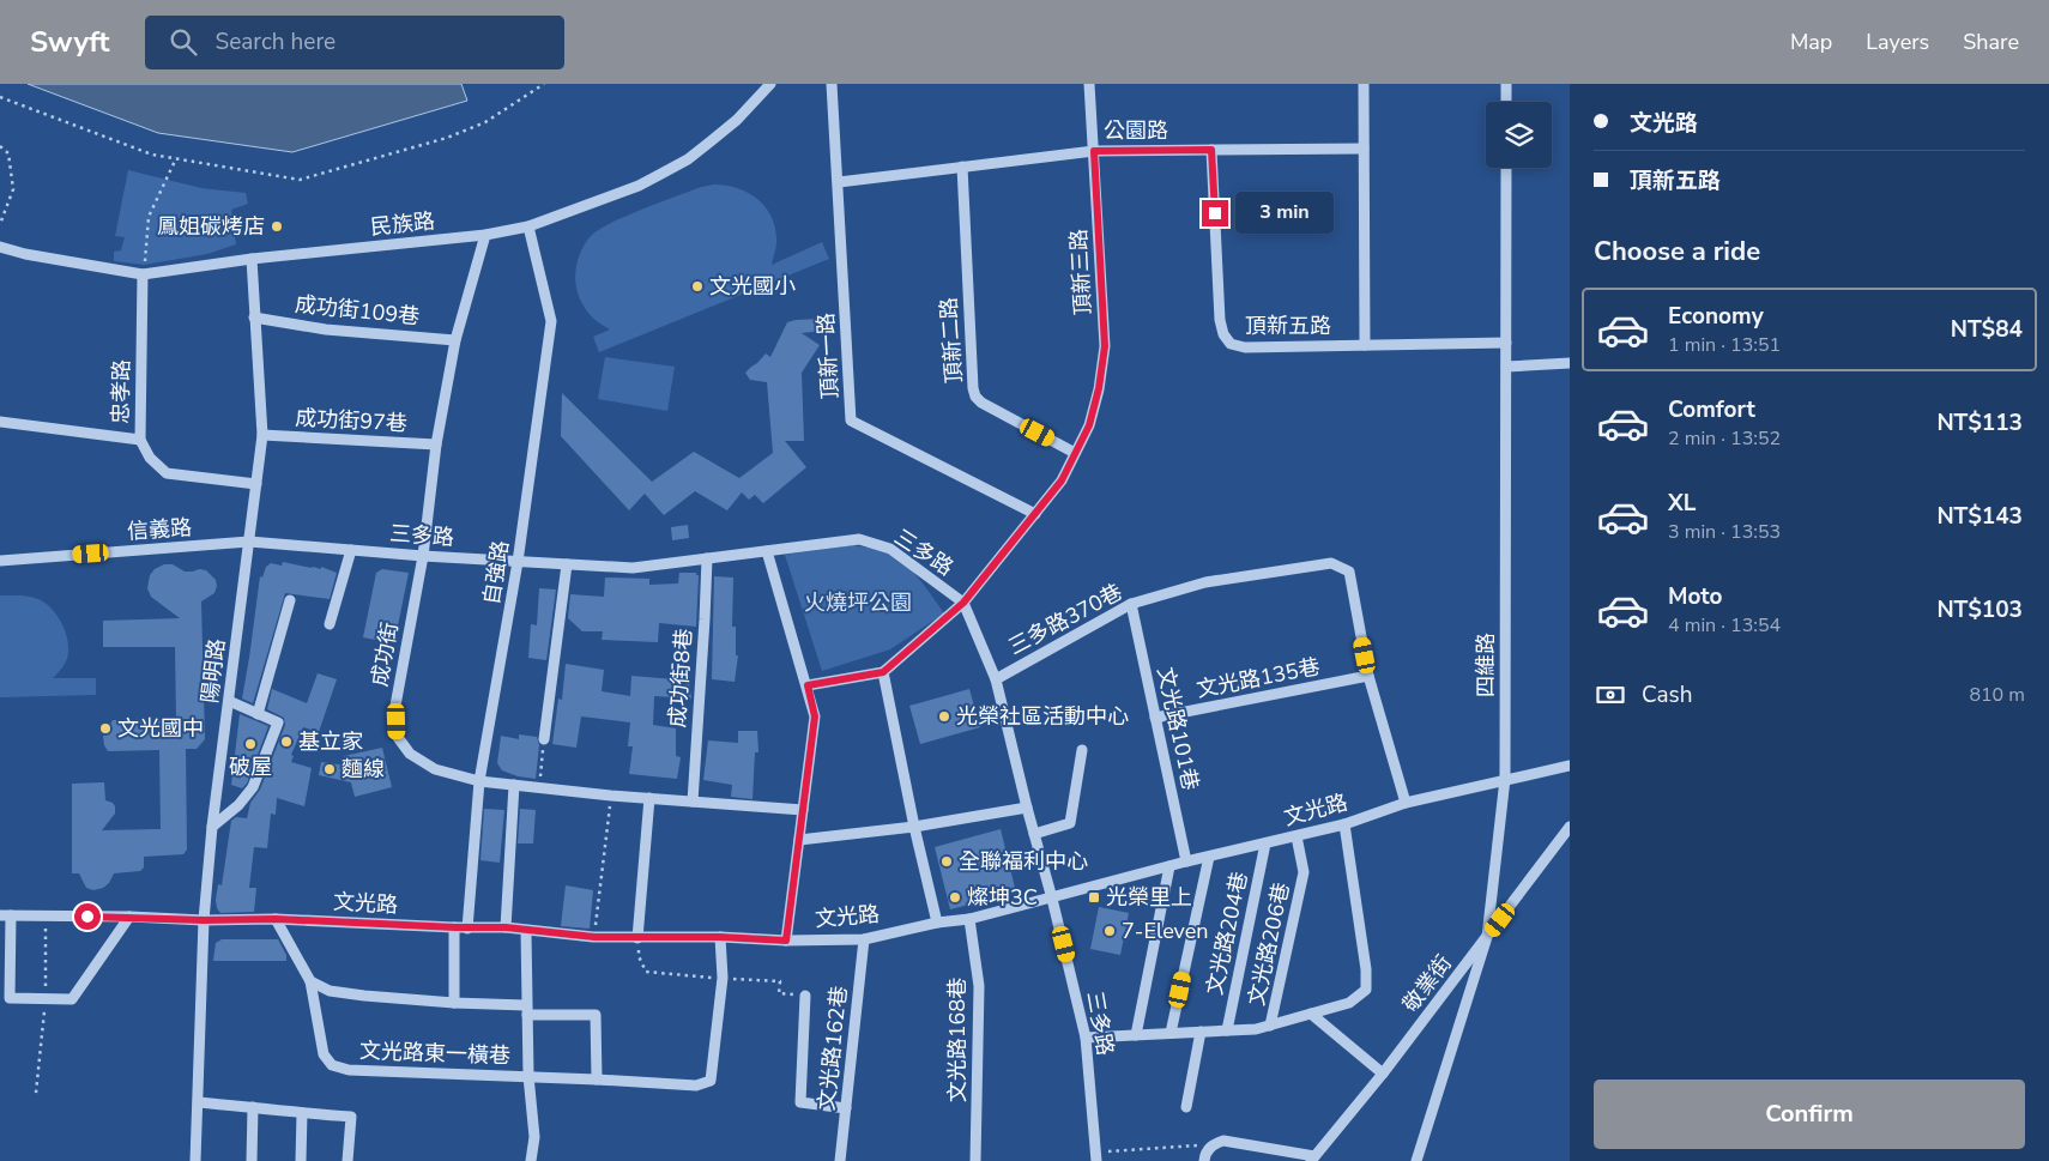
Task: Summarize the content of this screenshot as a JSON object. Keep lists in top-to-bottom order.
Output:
{
  "streets": {
    "street": [
      "公園路",
      "民族路",
      "頂新三路",
      "成功街109巷",
      "頂新五路",
      "頂新二路",
      "頂新一路",
      "忠孝路",
      "成功街97巷",
      "信義路",
      "三多路",
      "自強路",
      "三多路370巷",
      "成功街",
      "四維路",
      "陽明路",
      "成功街8巷",
      "文光路135巷",
      "文光路101巷",
      "文光路",
      "文光路204巷",
      "文光路206巷",
      "敬業街",
      "文光路168巷",
      "文光路162巷",
      "文光路東一橫巷"
    ]
  },
  "crossings": [
    ["公園路", "頂新三路"],
    ["公園路", "頂新五路"],
    ["公園路", "頂新二路"],
    ["公園路", "頂新一路"],
    ["民族路", "忠孝路"],
    ["民族路", "自強路"],
    ["民族路", "成功街"],
    ["民族路", "陽明路"],
    ["頂新三路", "頂新二路"],
    ["頂新三路", "頂新一路"],
    ["頂新三路", "三多路"],
    ["成功街109巷", "成功街"],
    ["成功街109巷", "陽明路"],
    ["頂新五路", "四維路"],
    ["成功街97巷", "成功街"],
    ["成功街97巷", "陽明路"],
    ["信義路", "三多路"],
    ["信義路", "陽明路"],
    ["三多路", "自強路"],
    ["三多路", "三多路370巷"],
    ["三多路", "成功街"],
    ["三多路", "陽明路"],
    ["三多路", "成功街8巷"],
    ["三多路", "文光路"],
    ["自強路", "成功街"],
    ["自強路", "文光路"],
    ["三多路370巷", "文光路135巷"],
    ["三多路370巷", "文光路101巷"],
    ["成功街", "成功街8巷"],
    ["四維路", "文光路"],
    ["四維路", "敬業街"],
    ["陽明路", "文光路"],
    ["文光路135巷", "文光路101巷"],
    ["文光路101巷", "文光路"],
    ["文光路", "文光路204巷"],
    ["文光路", "文光路206巷"],
    ["文光路", "文光路168巷"],
    ["文光路", "文光路162巷"],
    ["文光路", "文光路東一橫巷"]
  ],
  "parks": ["火燒坪公園"],
  "places": {
    "other": [
      "鳳姐碳烤店",
      "文光國小",
      "光榮社區活動中心",
      "文光國中",
      "基立家",
      "破屋",
      "麵線",
      "全聯福利中心",
      "燦坤3C",
      "7-Eleven"
    ],
    "transit": ["光榮里上"]
  },
  "page": {
    "header": "Swyft",
    "search": "Search here",
    "nav": ["Map", "Layers", "Share"],
    "banner": ["文光路", "頂新五路"],
    "bubble": "3 min",
    "heading": "Choose a ride",
    "list": [
      {
        "name": "Economy",
        "note": "1 min · 13:51",
        "value": "NT$84"
      },
      {
        "name": "Comfort",
        "note": "2 min · 13:52",
        "value": "NT$113"
      },
      {
        "name": "XL",
        "note": "3 min · 13:53",
        "value": "NT$143"
      },
      {
        "name": "Moto",
        "note": "4 min · 13:54",
        "value": "NT$103"
      }
    ],
    "pay": ["Cash", "810 m"],
    "buttons": "Confirm"
  }
}
